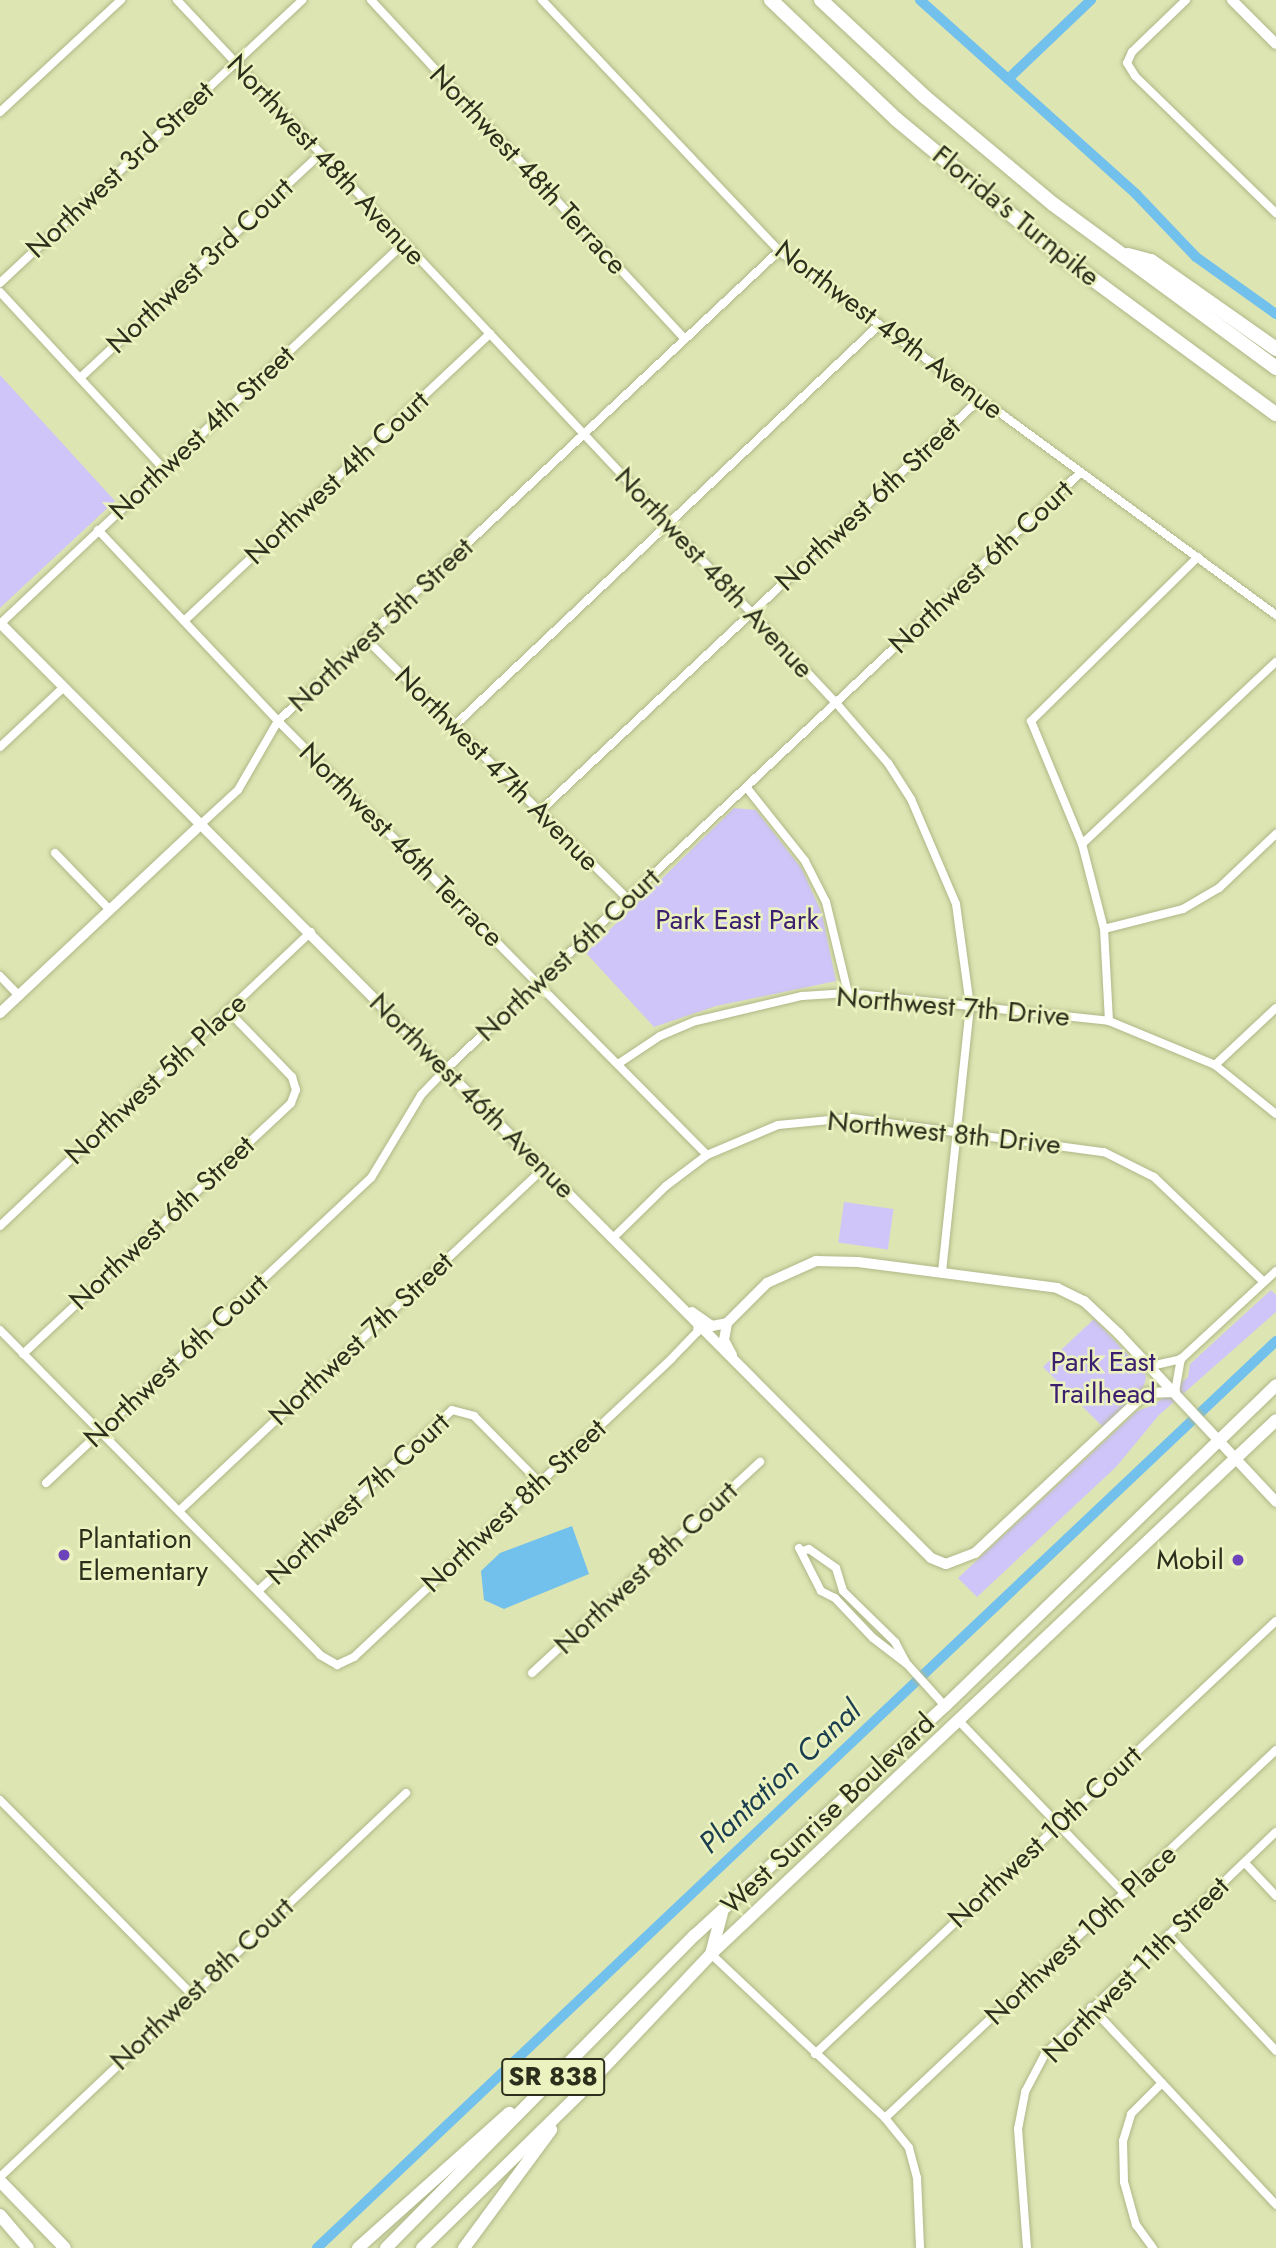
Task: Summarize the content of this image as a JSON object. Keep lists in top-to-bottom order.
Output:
{
  "streets": {
    "highway": ["Florida's Turnpike"],
    "main road": ["West Sunrise Boulevard", "SR 838"],
    "street": [
      "Northwest 48th Avenue",
      "Northwest 3rd Street",
      "Northwest 48th Terrace",
      "Northwest 3rd Court",
      "Northwest 49th Avenue",
      "Northwest 4th Street",
      "Northwest 4th Court",
      "Northwest 6th Street",
      "Northwest 6th Court",
      "Northwest 5th Street",
      "Northwest 47th Avenue",
      "Northwest 46th Terrace",
      "Northwest 7th Drive",
      "Northwest 5th Place",
      "Northwest 46th Avenue",
      "Northwest 8th Drive",
      "Northwest 7th Street",
      "Northwest 7th Court",
      "Northwest 8th Street",
      "Northwest 8th Court",
      "Northwest 10th Court",
      "Northwest 10th Place",
      "Northwest 11th Street"
    ]
  },
  "crossings": [
    ["Northwest 48th Avenue", "Northwest 3rd Street"],
    ["Northwest 48th Avenue", "Northwest 3rd Court"],
    ["Northwest 48th Avenue", "Northwest 4th Street"],
    ["Northwest 48th Avenue", "Northwest 4th Court"],
    ["Northwest 48th Avenue", "Northwest 6th Street"],
    ["Northwest 48th Avenue", "Northwest 6th Court"],
    ["Northwest 48th Avenue", "Northwest 5th Street"],
    ["Northwest 48th Avenue", "Northwest 7th Drive"],
    ["Northwest 48th Avenue", "Northwest 8th Drive"],
    ["Northwest 48th Terrace", "Northwest 5th Street"],
    ["Northwest 49th Avenue", "Northwest 6th Street"],
    ["Northwest 49th Avenue", "Northwest 6th Court"],
    ["Northwest 49th Avenue", "Northwest 5th Street"],
    ["Northwest 4th Street", "Northwest 46th Terrace"],
    ["Northwest 4th Street", "Northwest 46th Avenue"],
    ["Northwest 4th Court", "Northwest 46th Terrace"],
    ["Northwest 6th Street", "Northwest 47th Avenue"],
    ["Northwest 6th Street", "Northwest 5th Place"],
    ["Northwest 6th Court", "Northwest 47th Avenue"],
    ["Northwest 6th Court", "Northwest 46th Terrace"],
    ["Northwest 6th Court", "Northwest 46th Avenue"],
    ["Northwest 5th Street", "Northwest 47th Avenue"],
    ["Northwest 5th Street", "Northwest 46th Terrace"],
    ["Northwest 5th Street", "Northwest 46th Avenue"],
    ["Northwest 46th Terrace", "Northwest 7th Drive"],
    ["Northwest 46th Terrace", "Northwest 8th Drive"],
    ["Northwest 5th Place", "Northwest 46th Avenue"],
    ["Northwest 46th Avenue", "Northwest 8th Drive"],
    ["Northwest 46th Avenue", "Northwest 7th Street"],
    ["Northwest 46th Avenue", "Northwest 8th Street"],
    ["Northwest 7th Court", "Northwest 8th Street"]
  ],
  "water": ["Plantation Canal"],
  "parks": ["Park East Park", "Park East Trailhead"],
  "places": ["Plantation Elementary", "Mobil"]
}
